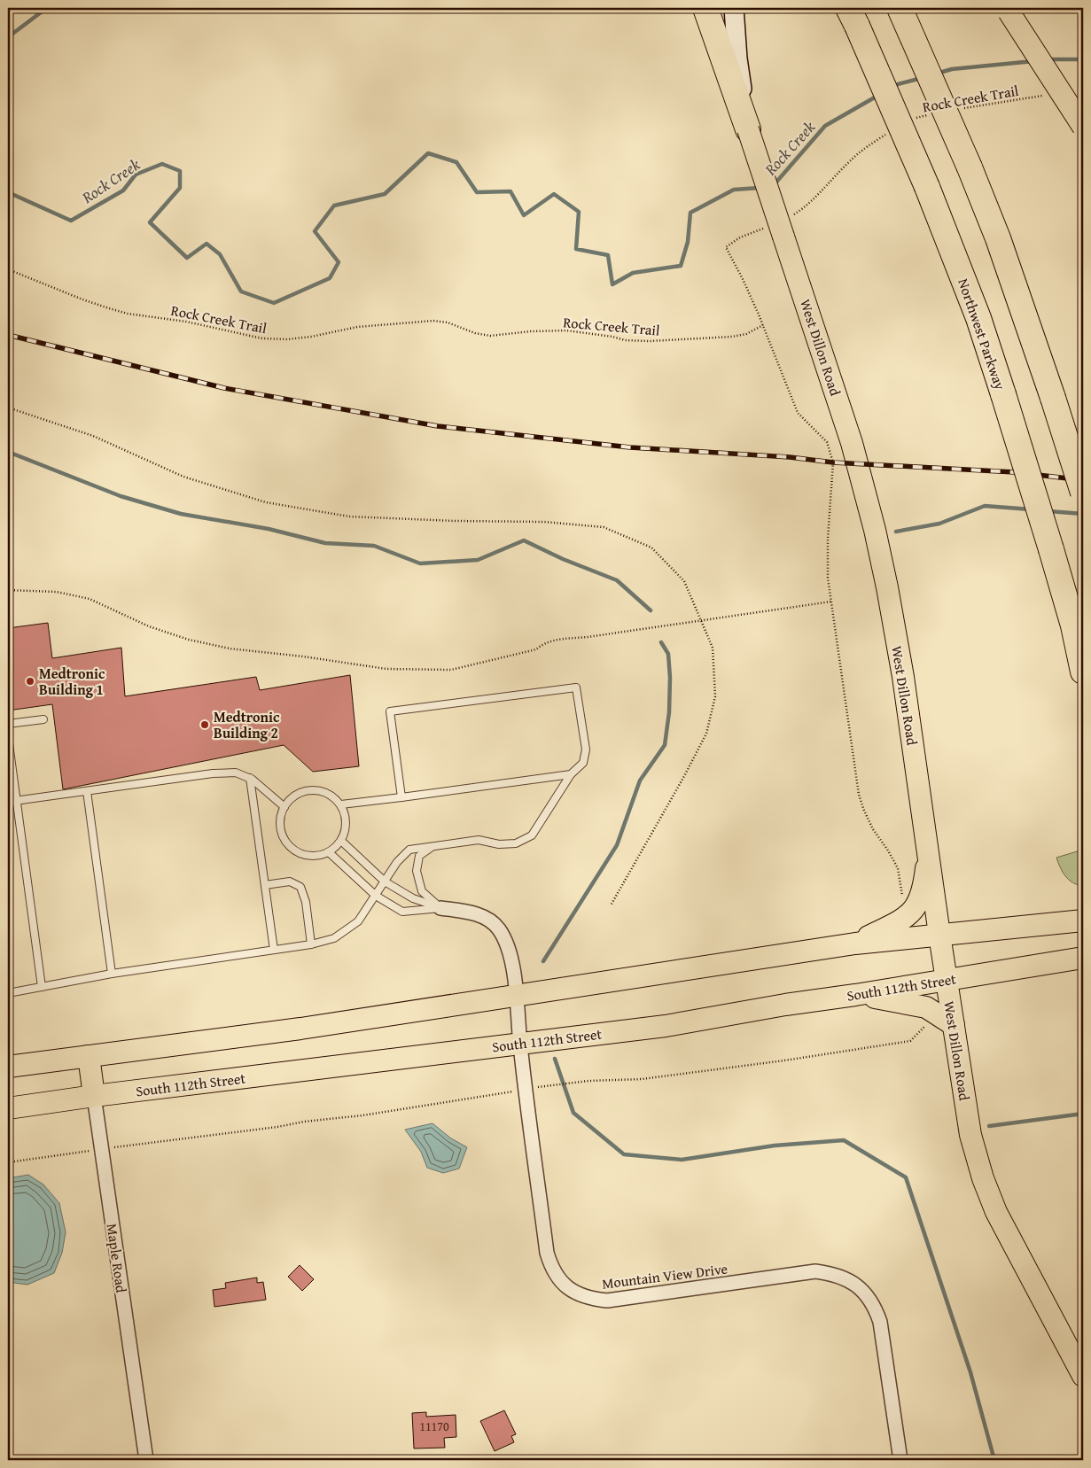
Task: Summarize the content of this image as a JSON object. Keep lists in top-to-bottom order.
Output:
{
  "streets": {
    "highway": ["Northwest Parkway"],
    "main road": ["West Dillon Road", "South 112th Street", "Maple Road"],
    "street": ["Mountain View Drive"],
    "path": ["Rock Creek Trail"]
  },
  "crossings": [
    ["West Dillon Road", "South 112th Street"],
    ["South 112th Street", "Maple Road"],
    ["South 112th Street", "Mountain View Drive"]
  ],
  "water": ["Rock Creek"],
  "places": ["Medtronic Building 1", "Medtronic Building 2"],
  "house_numbers": ["11170"]
}
